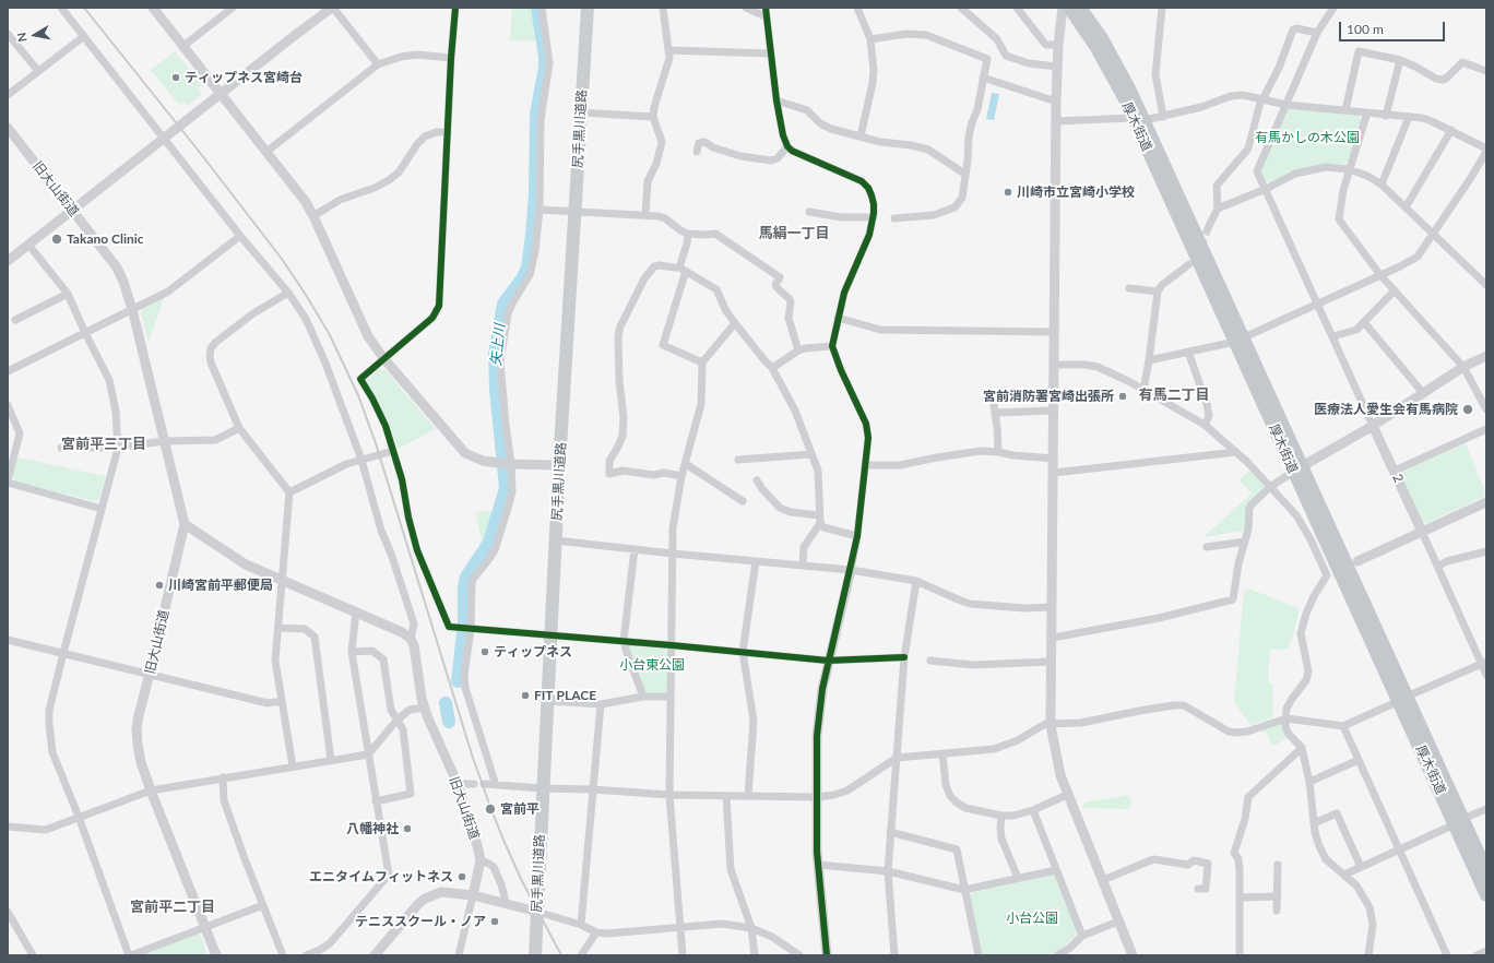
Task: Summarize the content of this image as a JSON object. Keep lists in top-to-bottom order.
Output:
{
  "streets": {
    "highway": ["厚木街道"],
    "main road": ["尻手黒川道路"],
    "street": ["旧大山街道", "2"]
  },
  "districts": [
    "馬絹一丁目",
    "有馬二丁目",
    "宮前平三丁目",
    "宮前平二丁目"
  ],
  "water": ["矢上川"],
  "parks": ["有馬かしの木公園", "小台東公園", "小台公園"],
  "places": [
    "ティップネス宮崎台",
    "川崎市立宮崎小学校",
    "Takano Clinic",
    "宮前消防署宮崎出張所",
    "医療法人愛生会有馬病院",
    "川崎宮前平郵便局",
    "ティップネス",
    "FIT PLACE",
    "宮前平",
    "八幡神社",
    "エニタイムフィットネス",
    "テニススクール・ノア"
  ],
  "scale_bar": "100 m",
  "north": "left"
}
